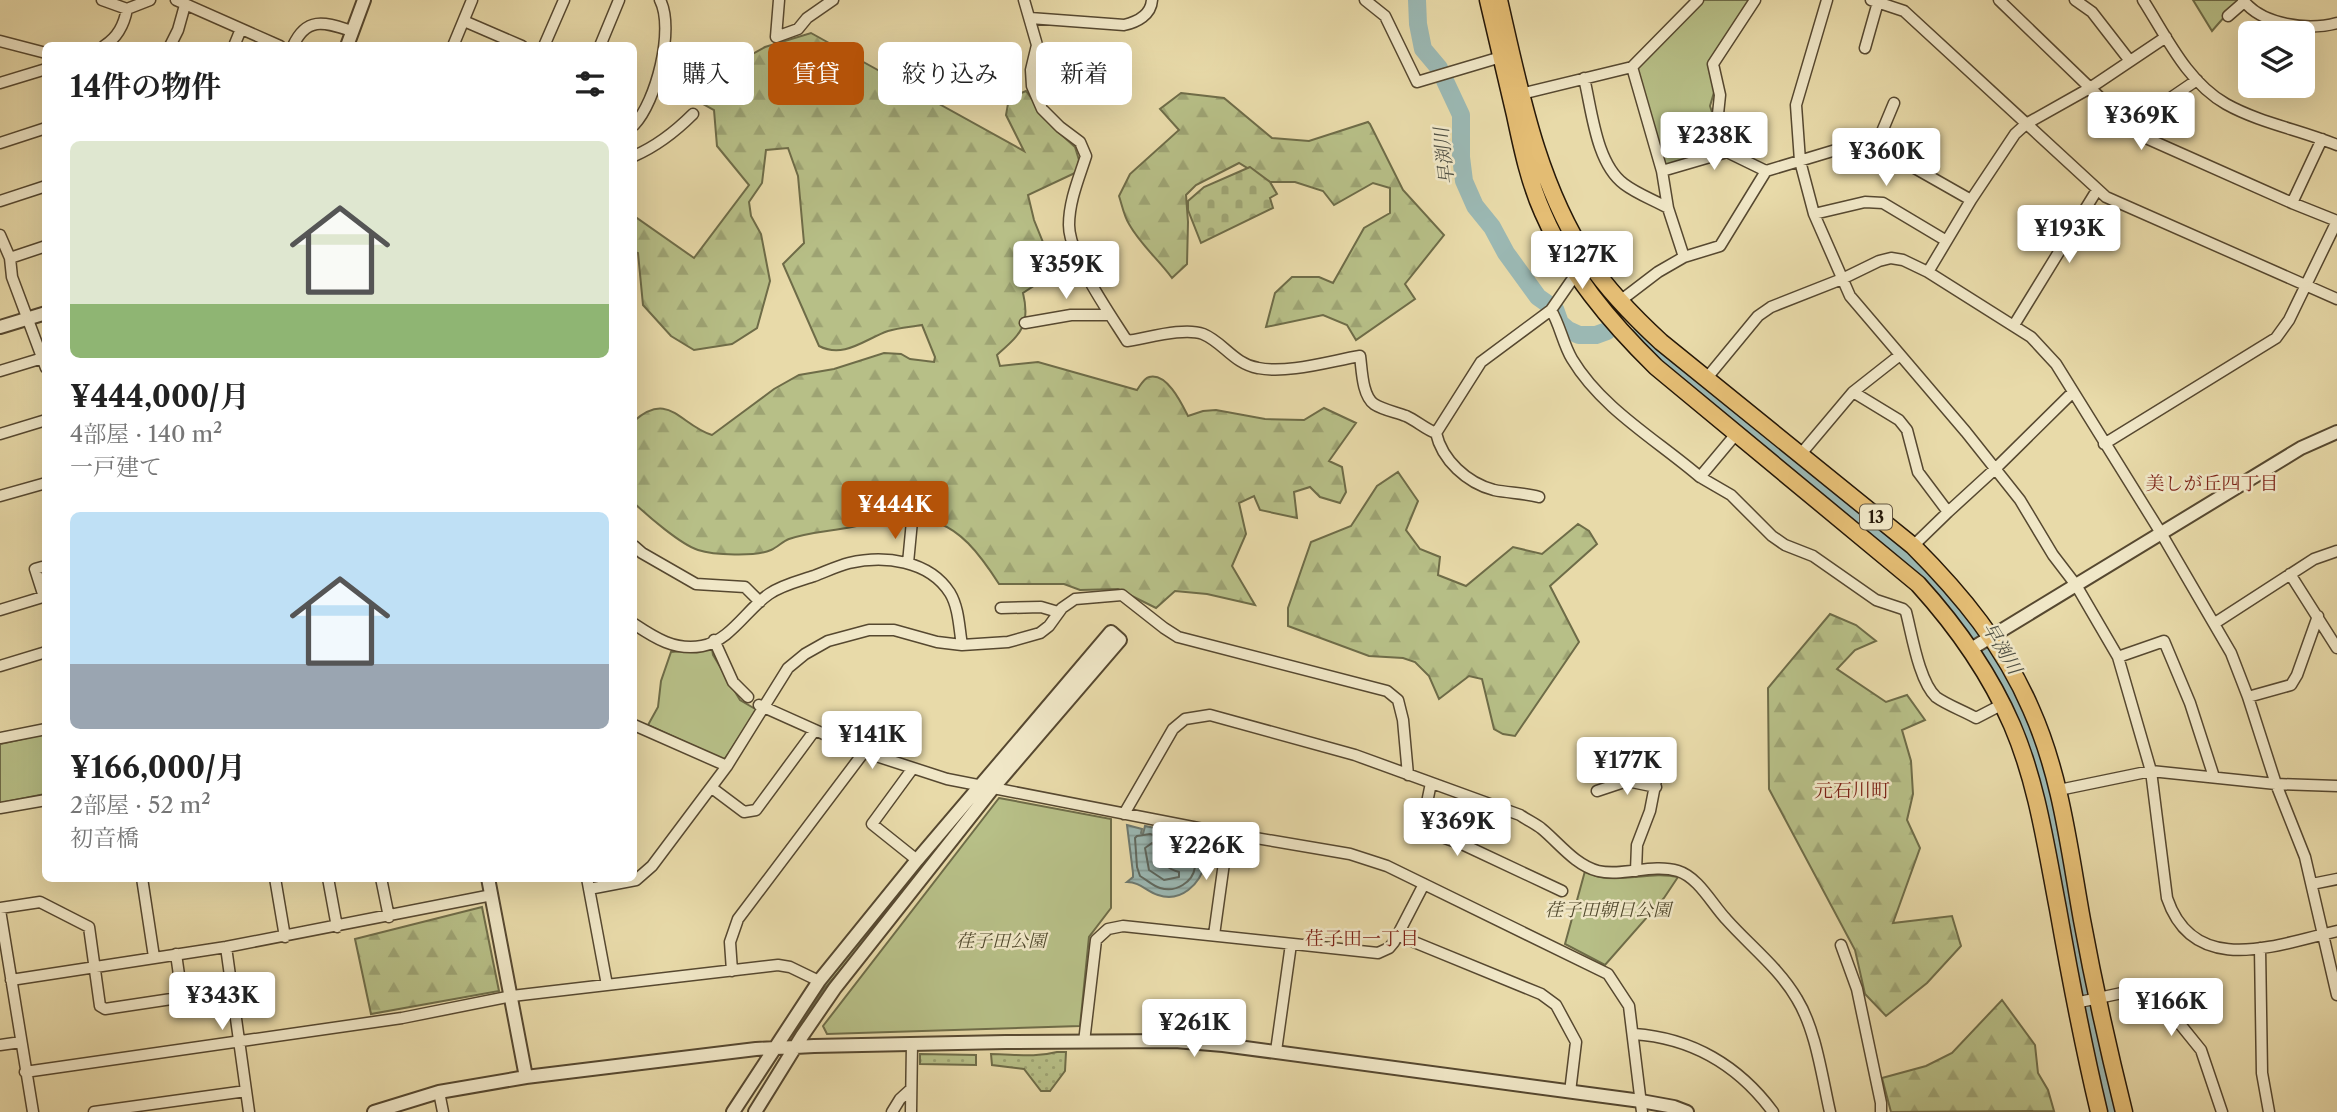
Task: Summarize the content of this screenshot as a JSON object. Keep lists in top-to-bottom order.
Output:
{
  "streets": {
    "main road": ["13"]
  },
  "districts": ["美しが丘四丁目", "元石川町", "荏子田一丁目"],
  "water": ["早渕川"],
  "parks": ["荏子田朝日公園", "荏子田公園"],
  "page": {
    "chip": [
      "購入",
      "賃貸",
      "絞り込み",
      "新着"
    ],
    "heading": "14件の物件",
    "price": [
      "¥369K",
      "¥238K",
      "¥360K",
      "¥193K",
      "¥127K",
      "¥359K",
      "¥444K",
      "¥141K",
      "¥177K",
      "¥369K",
      "¥226K",
      "¥343K",
      "¥166K",
      "¥261K"
    ],
    "list": [
      {
        "name": "¥444,000/月",
        "note": "4部屋 · 140 m² · 一戸建て"
      },
      {
        "name": "¥166,000/月",
        "note": "2部屋 · 52 m² · 初音橋"
      }
    ]
  }
}
